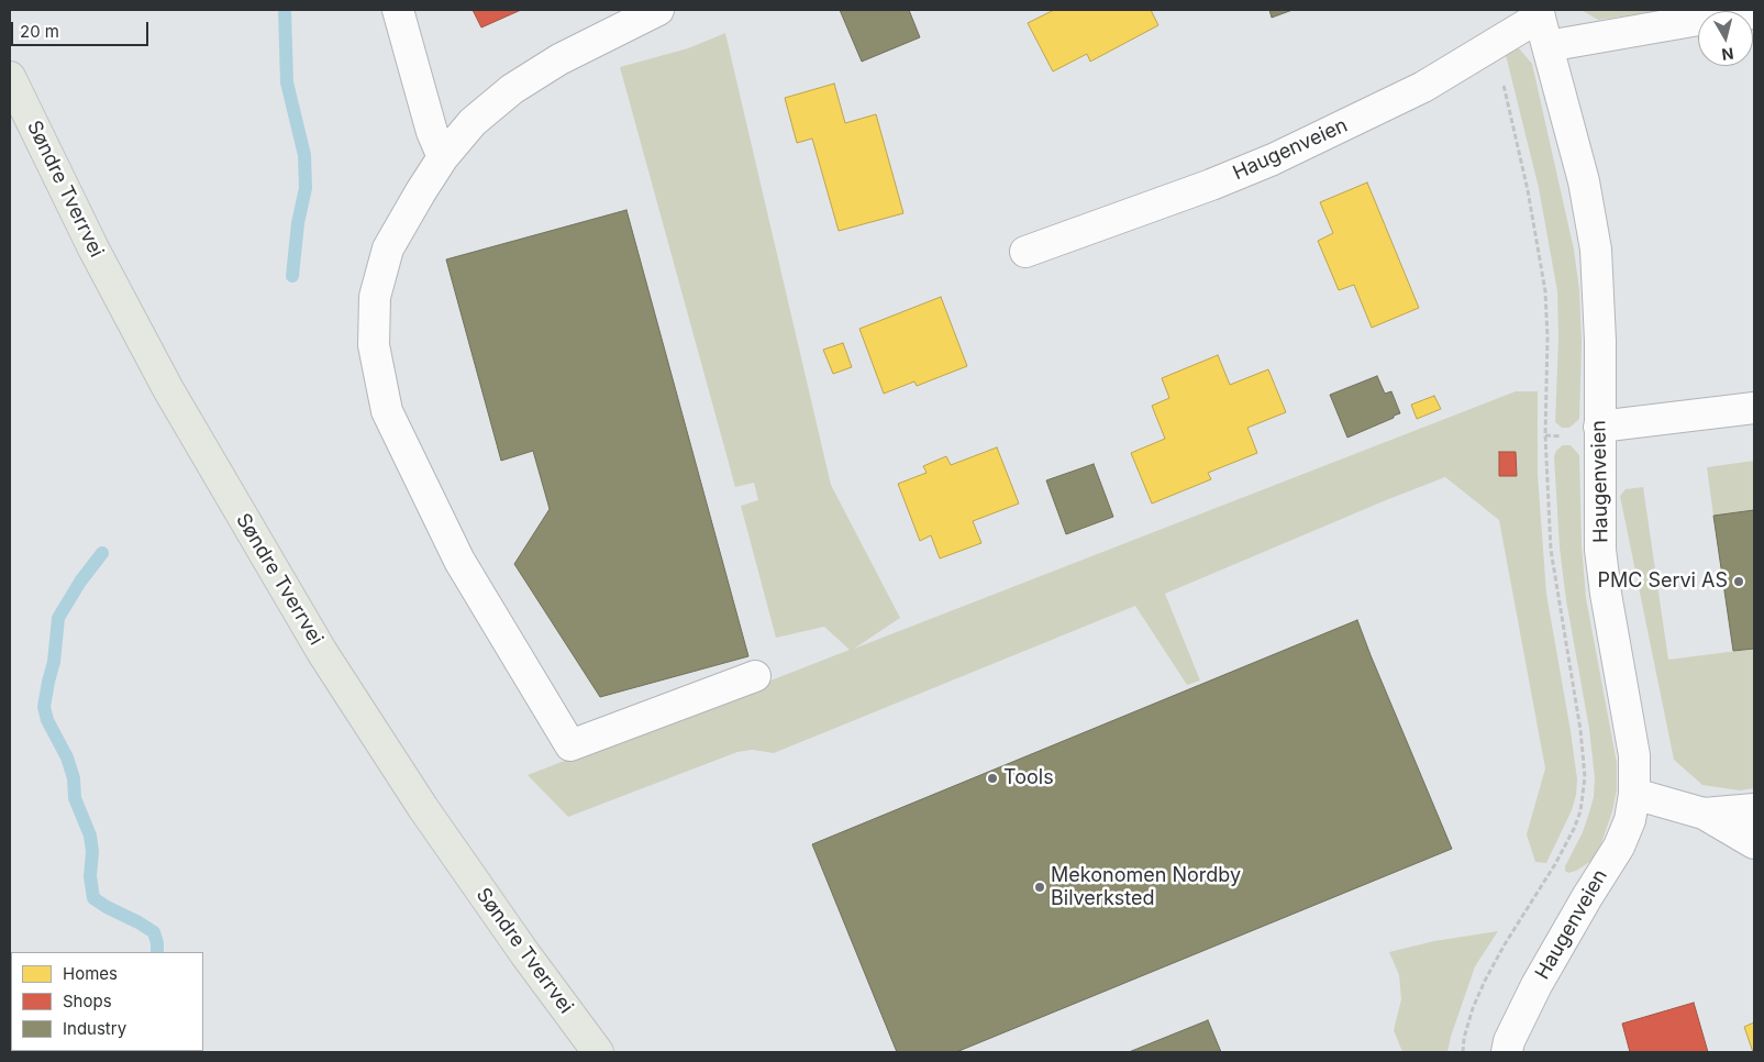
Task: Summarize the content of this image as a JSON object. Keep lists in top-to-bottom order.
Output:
{
  "streets": {
    "main road": ["Søndre Tverrvei"],
    "street": ["Haugenveien"]
  },
  "places": ["PMC Servi AS", "Tools", "Mekonomen Nordby Bilverksted"],
  "legend": ["Homes", "Shops", "Industry"],
  "scale_bar": "20 m",
  "north": "bottom"
}
